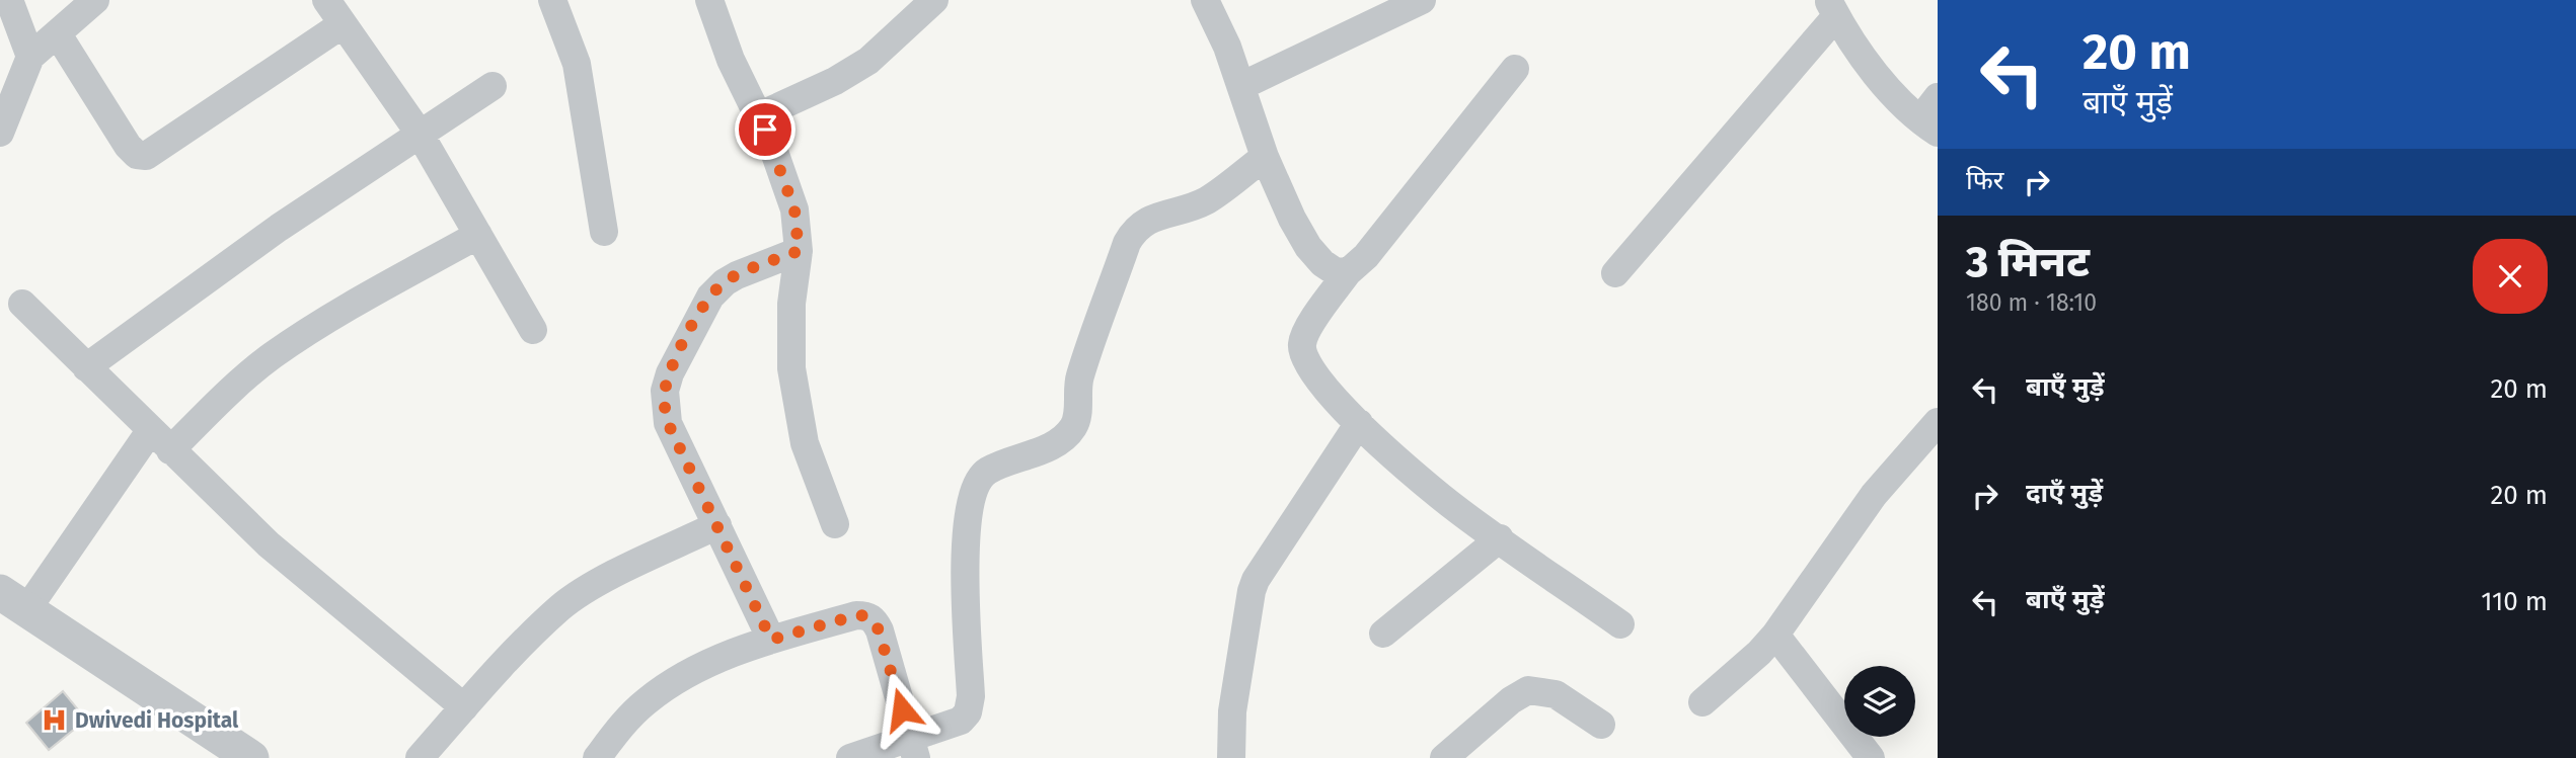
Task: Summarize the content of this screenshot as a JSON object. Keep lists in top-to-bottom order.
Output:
{
  "places": {
    "hospital": ["Dwivedi Hospital"]
  },
  "page": {
    "turn": ["20 m", "बाएँ मुड़ें"],
    "then": "फिर",
    "heading": ["3 मिनट", "180 m · 18:10"],
    "list": [
      {
        "name": "बाएँ मुड़ें",
        "value": "20 m"
      },
      {
        "name": "दाएँ मुड़ें",
        "value": "20 m"
      },
      {
        "name": "बाएँ मुड़ें",
        "value": "110 m"
      }
    ]
  }
}
